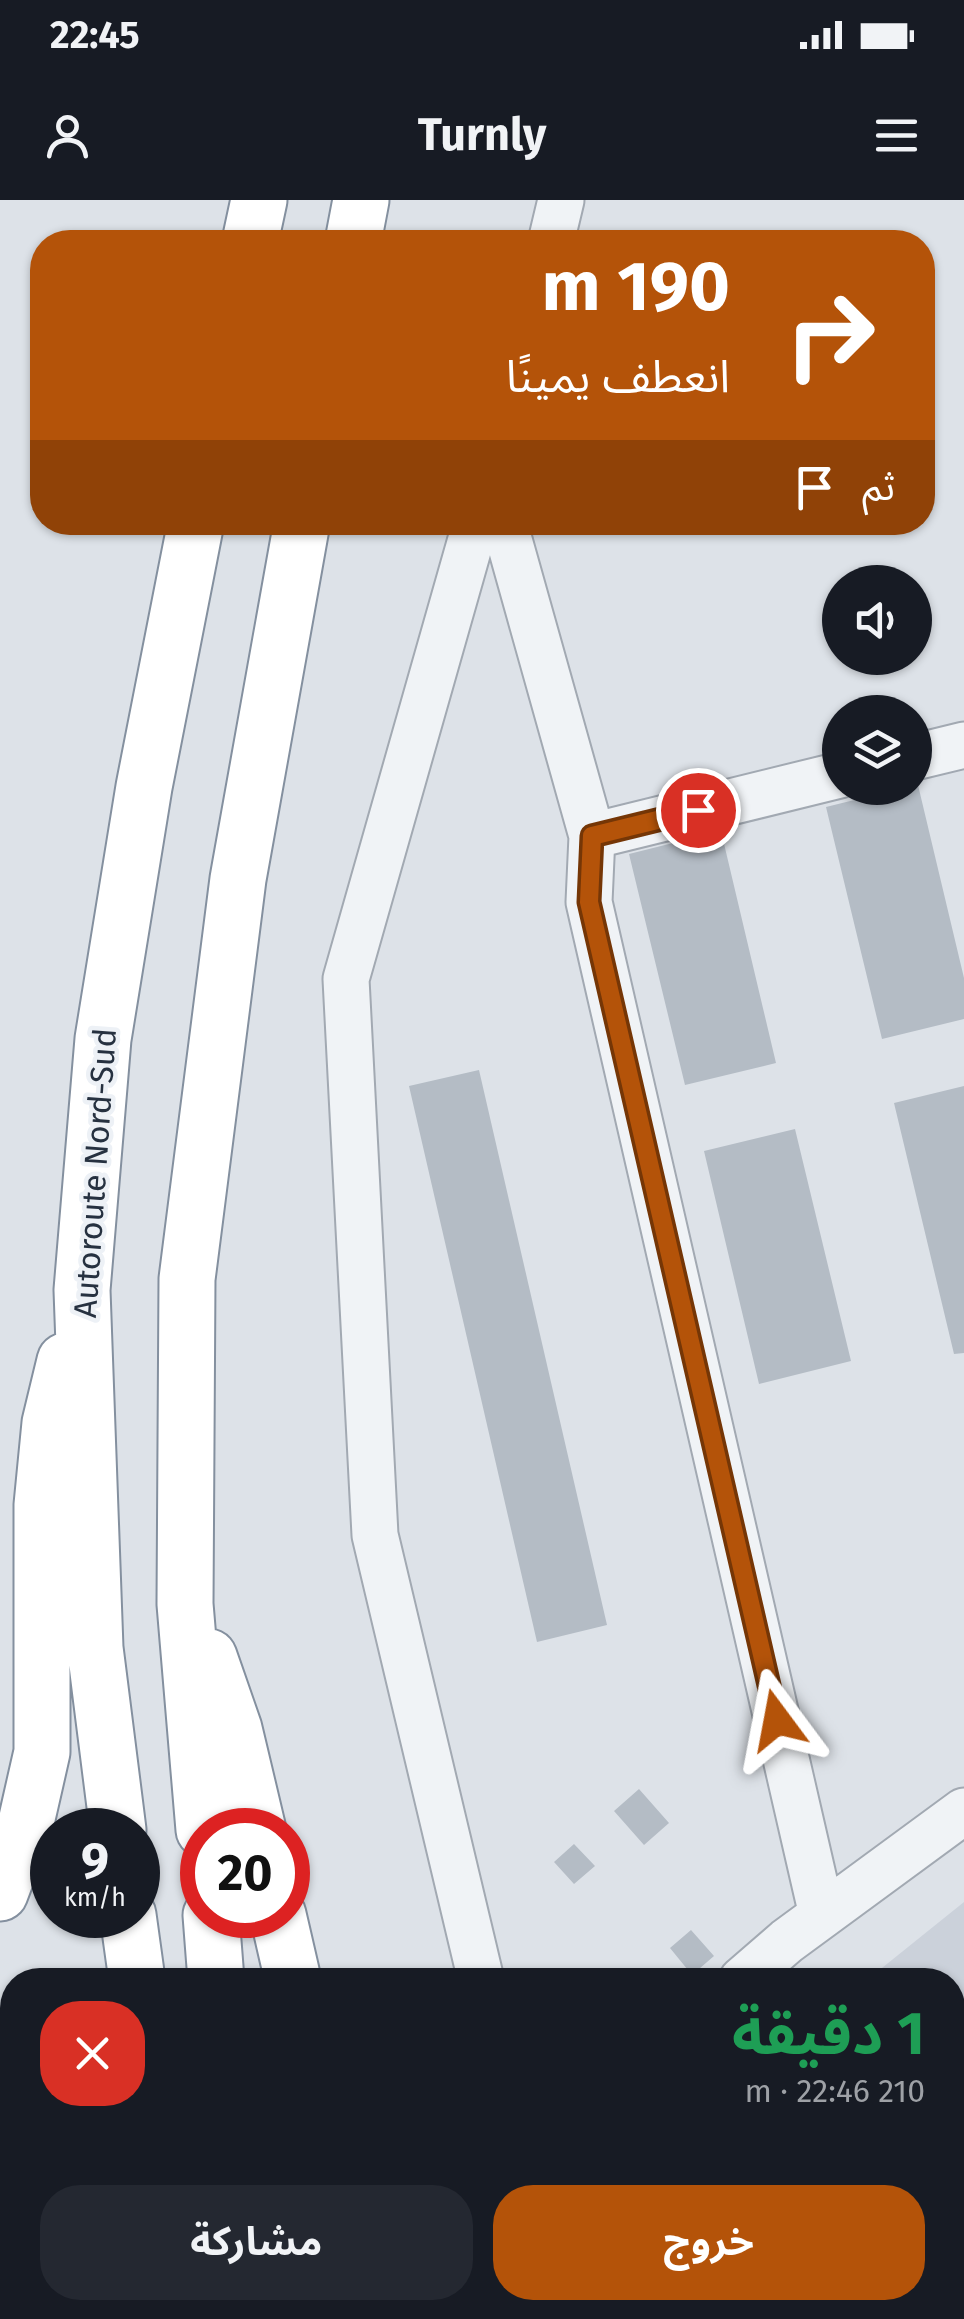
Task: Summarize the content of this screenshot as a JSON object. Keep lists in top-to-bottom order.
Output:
{
  "streets": {
    "highway": ["Autoroute Nord-Sud"]
  },
  "page": {
    "status": "22:45",
    "header": "Turnly",
    "turn": ["190 m", "انعطف يمينًا"],
    "then": "ثم",
    "speed": "9 km/h",
    "limit": "20",
    "heading": ["1 دقيقة", "210 m · 22:46"],
    "buttons": ["خروج", "مشاركة"]
  }
}
